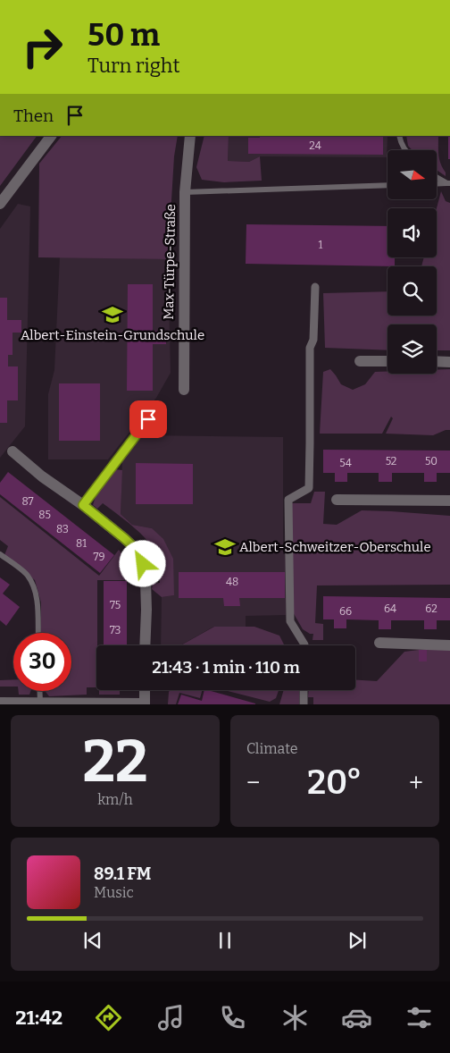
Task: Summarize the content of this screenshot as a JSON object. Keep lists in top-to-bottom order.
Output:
{
  "streets": {
    "street": ["Max-Türpe-Straße"]
  },
  "places": {
    "school or university": ["Albert-Einstein-Grundschule", "Albert-Schweitzer-Oberschule"]
  },
  "house_numbers": [
    "24",
    "1",
    "52",
    "50",
    "54",
    "87",
    "85",
    "83",
    "81",
    "79",
    "48",
    "75",
    "64",
    "62",
    "66",
    "73"
  ],
  "north": "right",
  "page": {
    "turn": ["50 m", "Turn right"],
    "then": "Then",
    "limit": "30",
    "trip": "21:43 · 1 min · 110 m",
    "tile": [
      ["22", "km/h"],
      "Climate"
    ],
    "heat": ["−", "20°", "+"],
    "song": ["89.1 FM", "Music"],
    "tabs": "21:42"
  }
}
